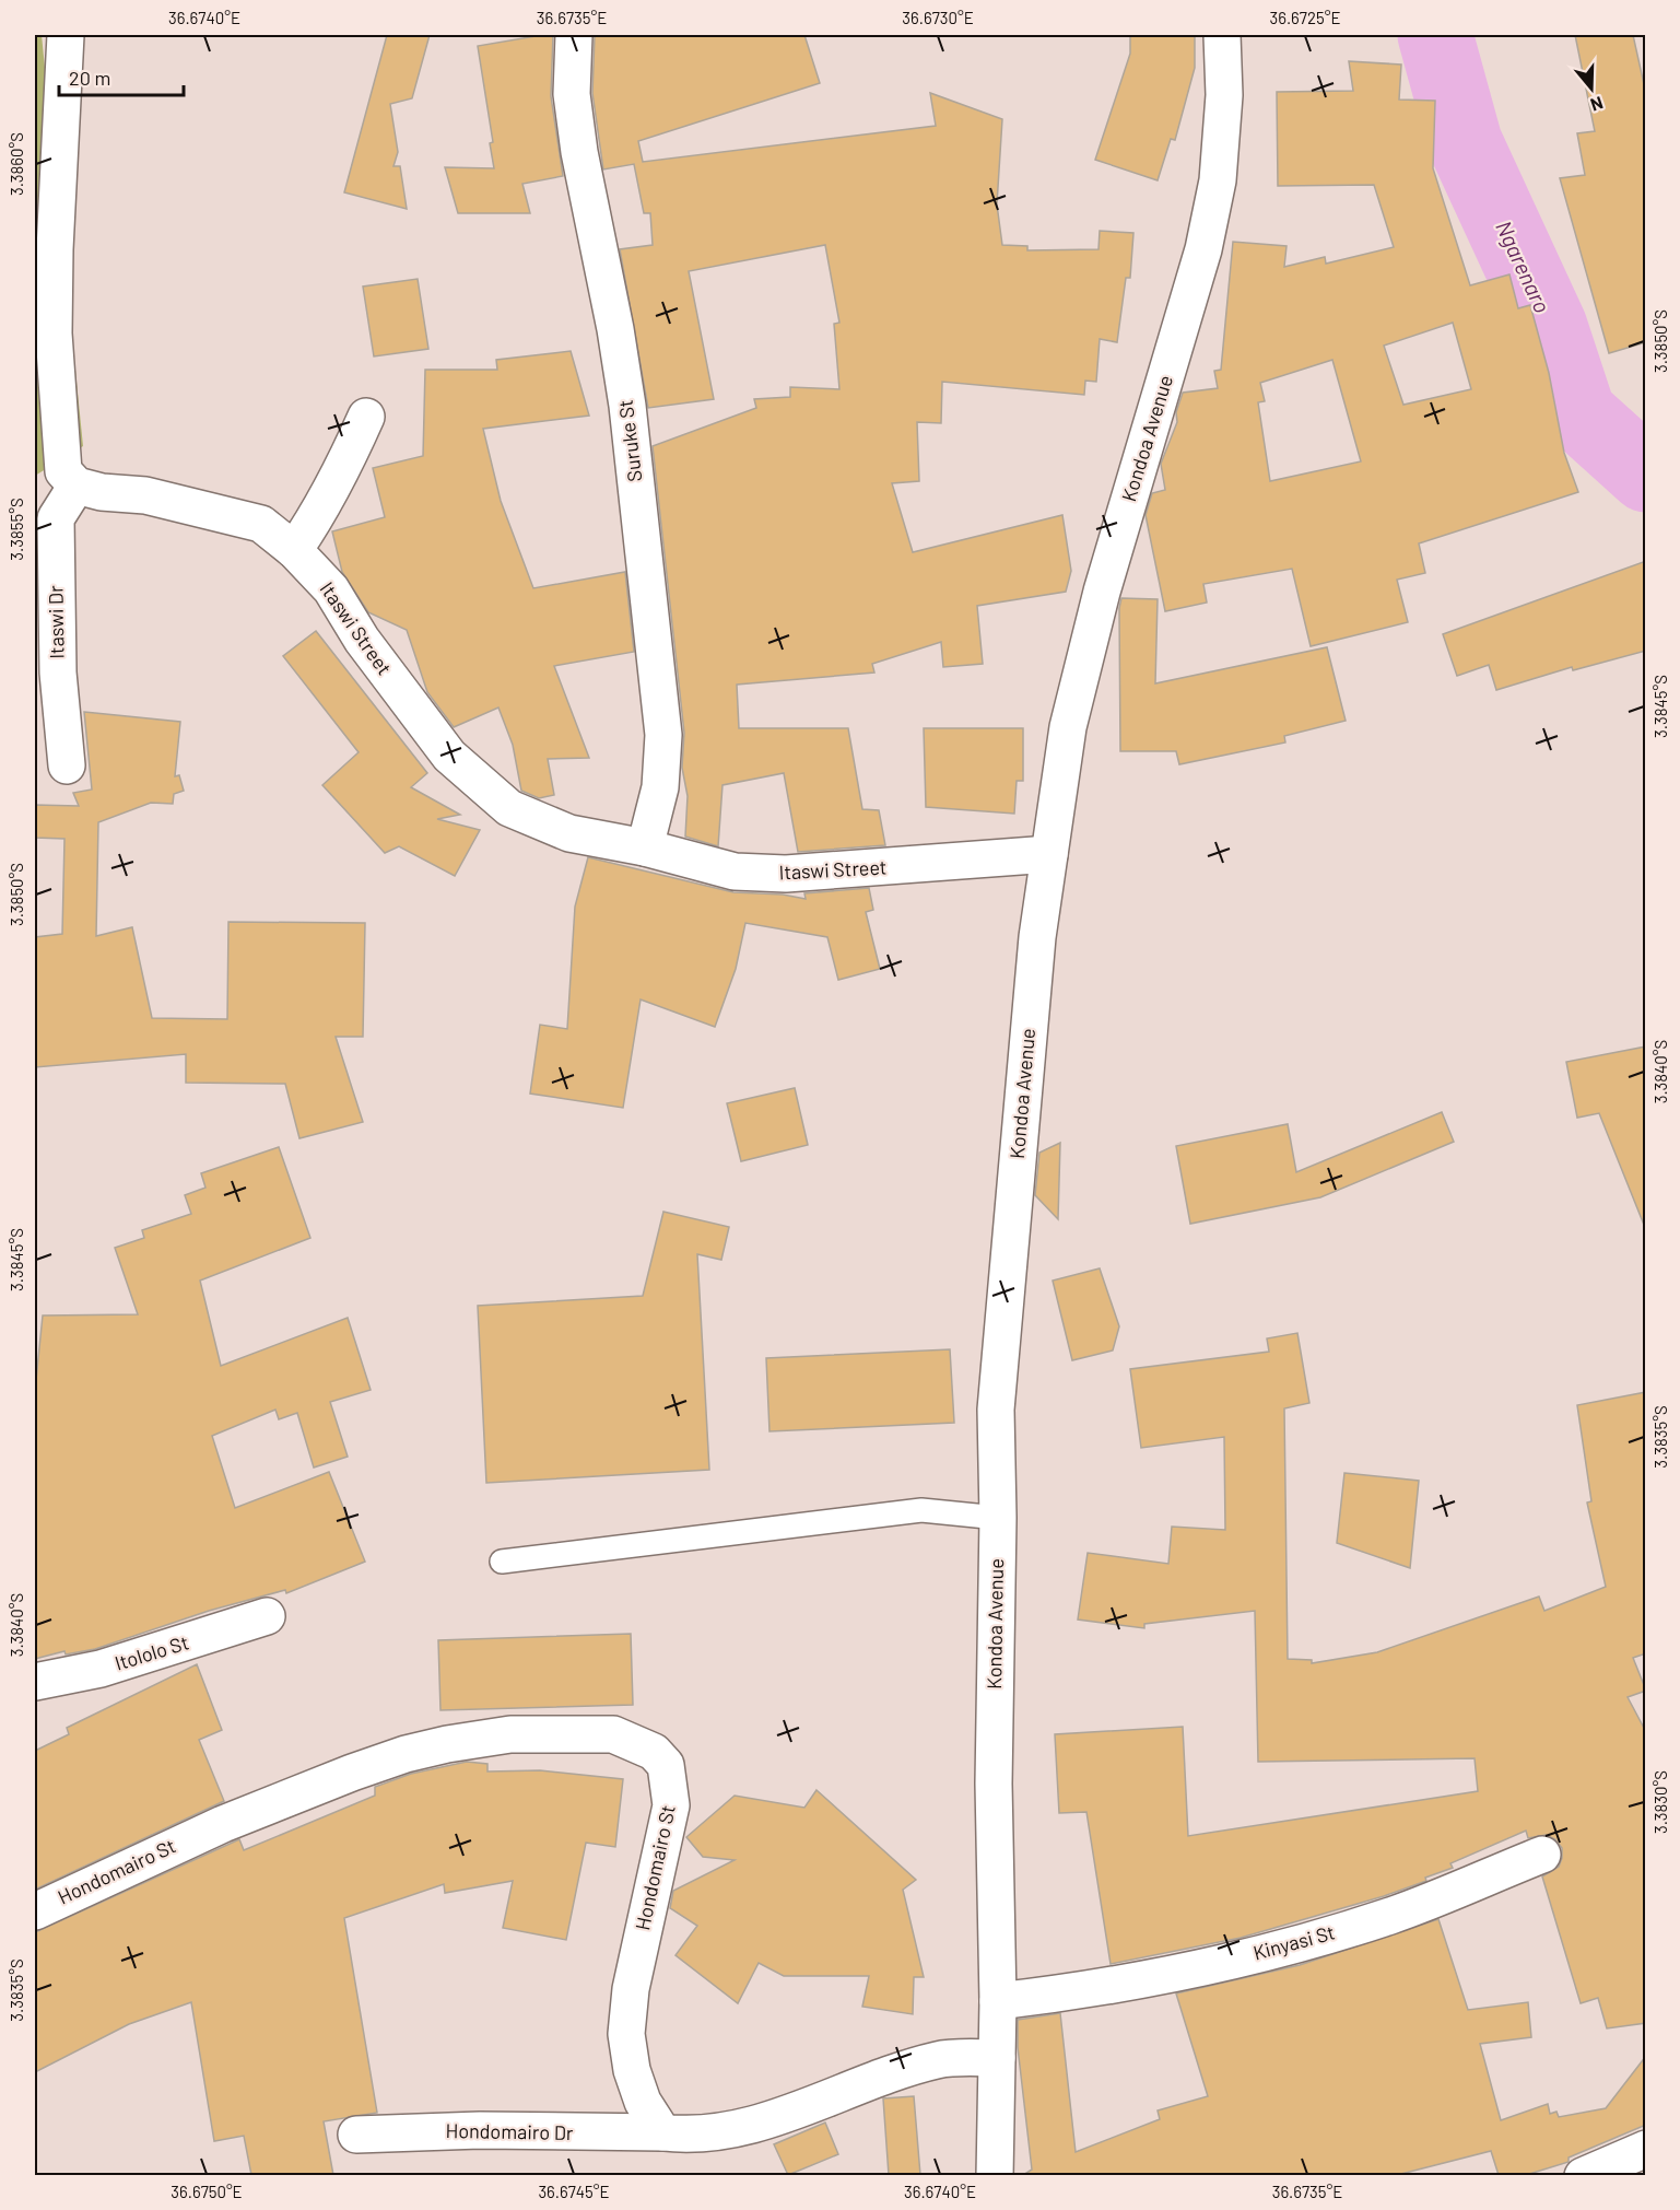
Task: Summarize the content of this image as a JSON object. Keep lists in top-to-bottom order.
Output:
{
  "streets": {
    "street": [
      "Kondoa Avenue",
      "Suruke St",
      "Itaswi Dr",
      "Itaswi Street",
      "Itololo St",
      "Hondomairo St",
      "Kinyasi St",
      "Hondomairo Dr"
    ]
  },
  "crossings": [
    ["Kondoa Avenue", "Itaswi Street"],
    ["Kondoa Avenue", "Kinyasi St"],
    ["Suruke St", "Itaswi Street"],
    ["Itaswi Dr", "Itaswi Street"],
    ["Hondomairo St", "Hondomairo Dr"]
  ],
  "water": ["Ngarenaro"],
  "scale_bar": "20 m",
  "north": "bottom",
  "coordinates": [
    "36.6740°E",
    "36.6735°E",
    "36.6730°E",
    "36.6725°E",
    "3.3860°S",
    "3.3850°S",
    "3.3855°S",
    "3.3845°S",
    "3.3840°S",
    "3.3835°S",
    "3.3830°S",
    "36.6750°E",
    "36.6745°E"
  ]
}
